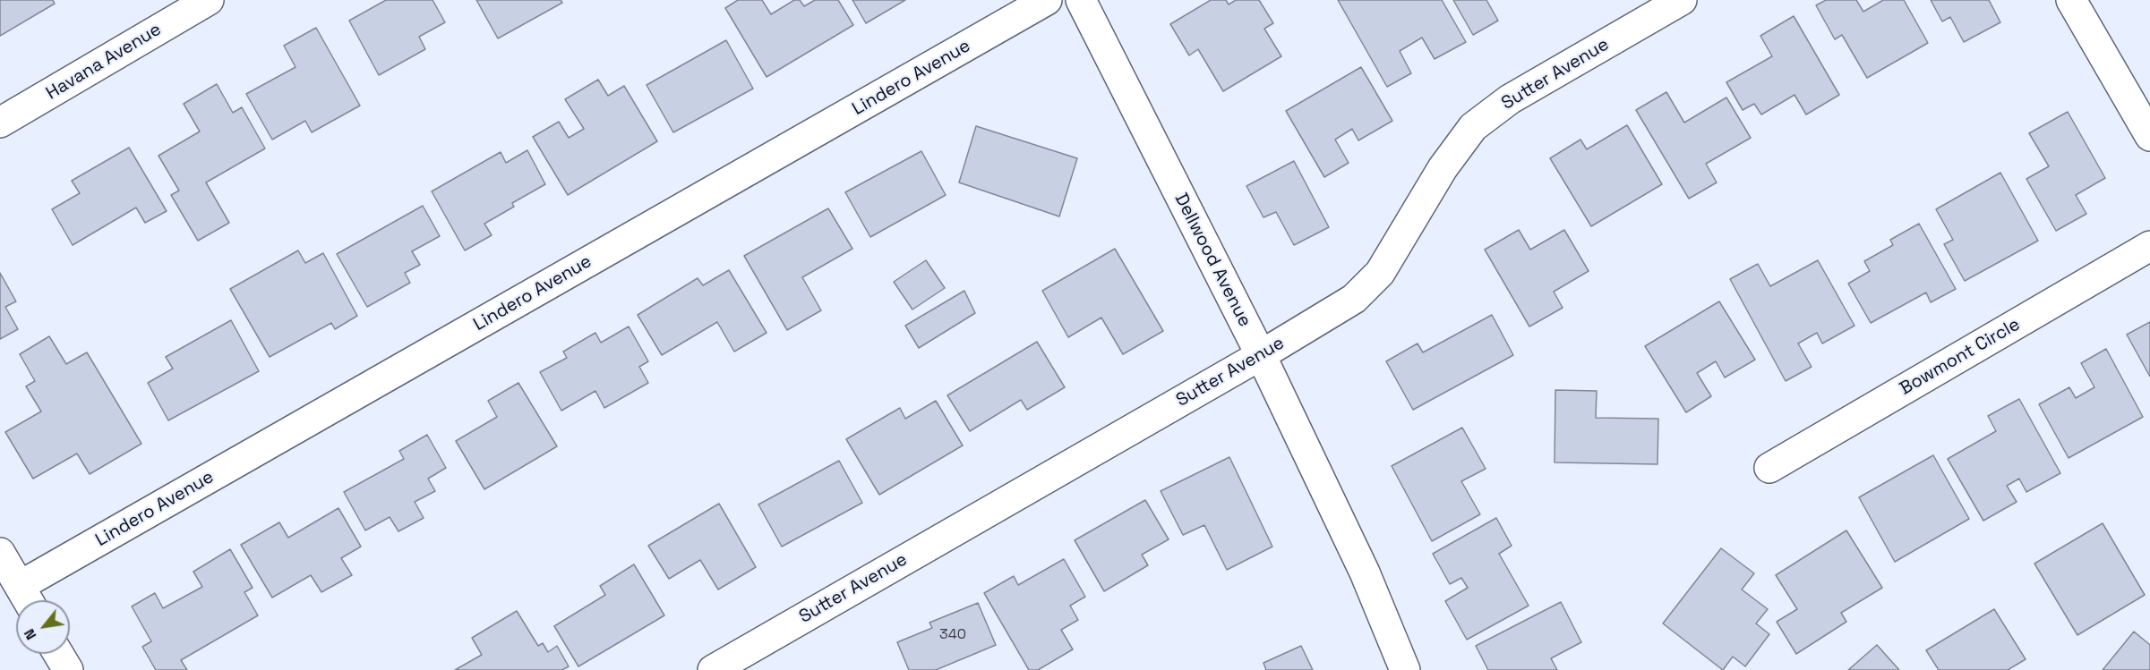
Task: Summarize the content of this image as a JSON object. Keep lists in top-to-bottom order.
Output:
{
  "streets": {
    "street": [
      "Havana Avenue",
      "Sutter Avenue",
      "Lindero Avenue",
      "Dellwood Avenue",
      "Bowmont Circle"
    ]
  },
  "crossings": [
    ["Sutter Avenue", "Dellwood Avenue"]
  ],
  "house_numbers": ["340"],
  "north": "bottom left"
}
